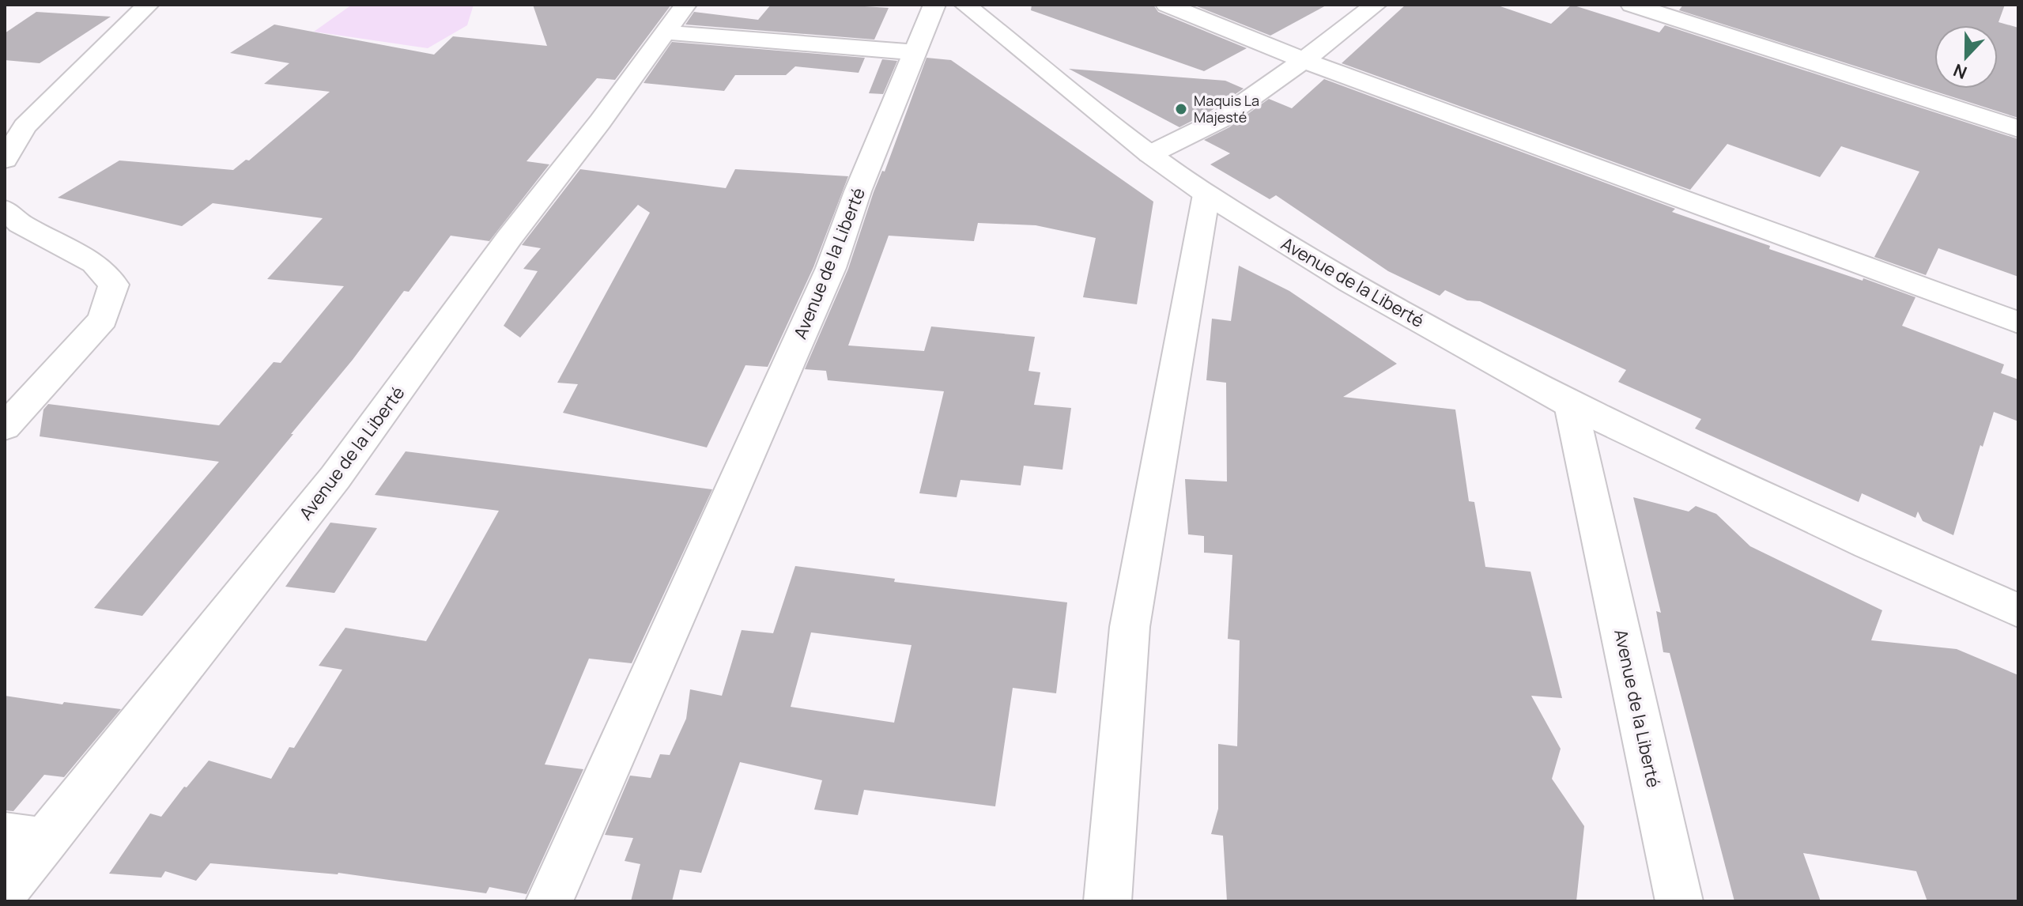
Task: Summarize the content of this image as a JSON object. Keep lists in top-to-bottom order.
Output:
{
  "streets": {
    "street": ["Avenue de la Liberté"]
  },
  "places": ["Maquis La Majesté"],
  "north": "bottom"
}
